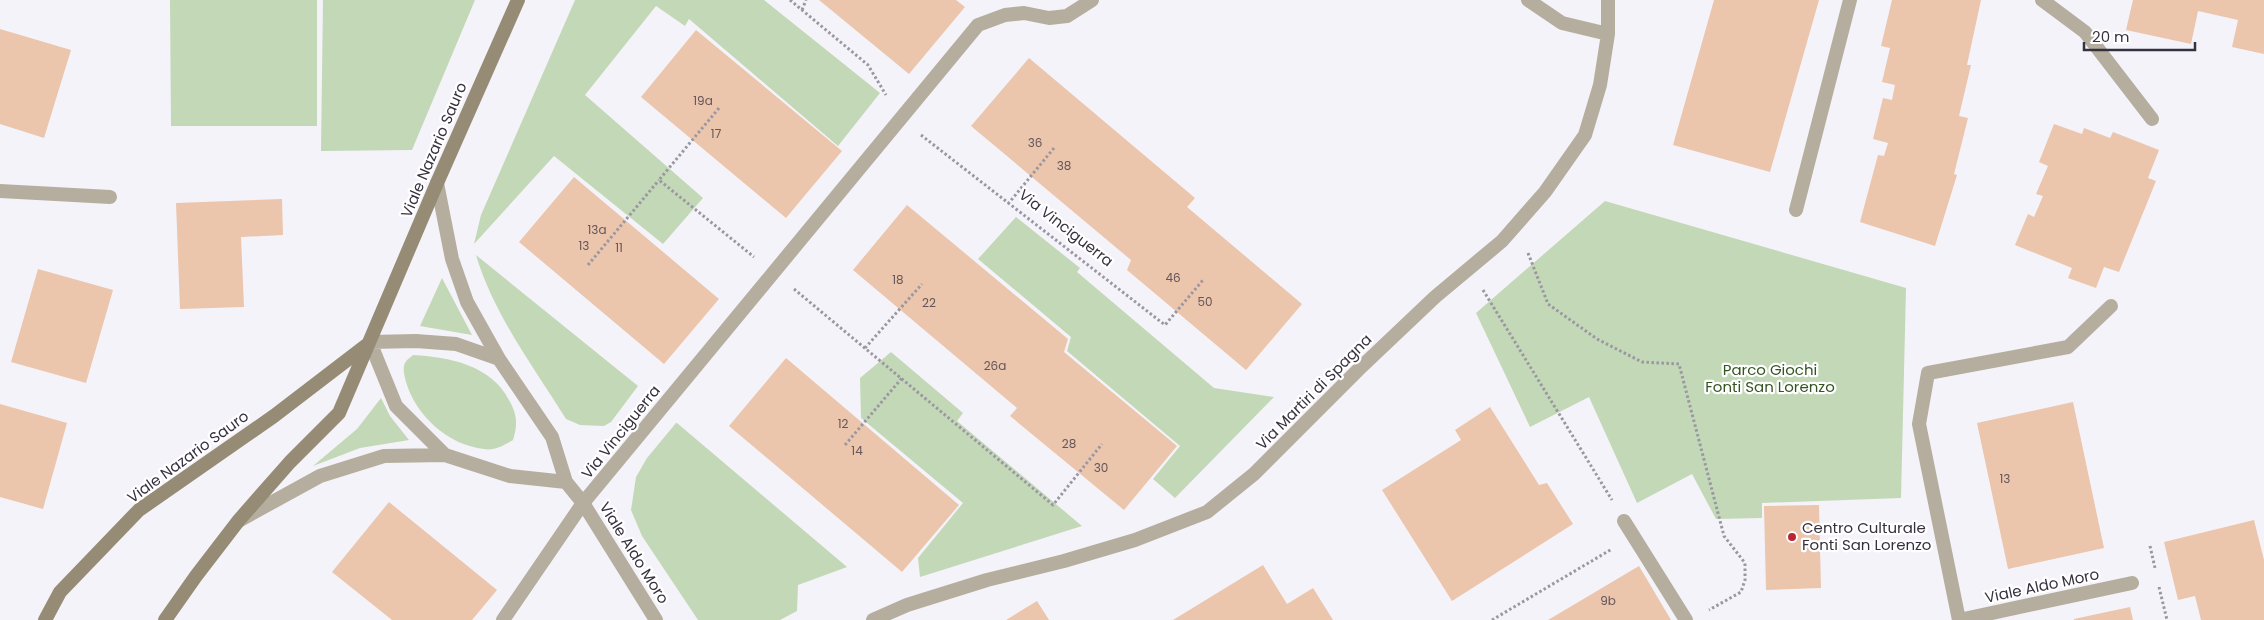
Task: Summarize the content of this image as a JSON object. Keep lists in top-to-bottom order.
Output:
{
  "streets": {
    "main road": ["Viale Nazario Sauro"],
    "street": ["Via Vinciguerra", "Via Martiri di Spagna", "Viale Aldo Moro"]
  },
  "crossings": [
    ["Via Vinciguerra", "Viale Aldo Moro"]
  ],
  "parks": ["Parco Giochi Fonti San Lorenzo"],
  "places": ["Centro Culturale Fonti San Lorenzo"],
  "house_numbers": [
    "19a",
    "17",
    "36",
    "38",
    "13a",
    "13",
    "11",
    "46",
    "18",
    "50",
    "22",
    "26a",
    "12",
    "28",
    "14",
    "30",
    "13",
    "9b"
  ],
  "scale_bar": "20 m"
}
